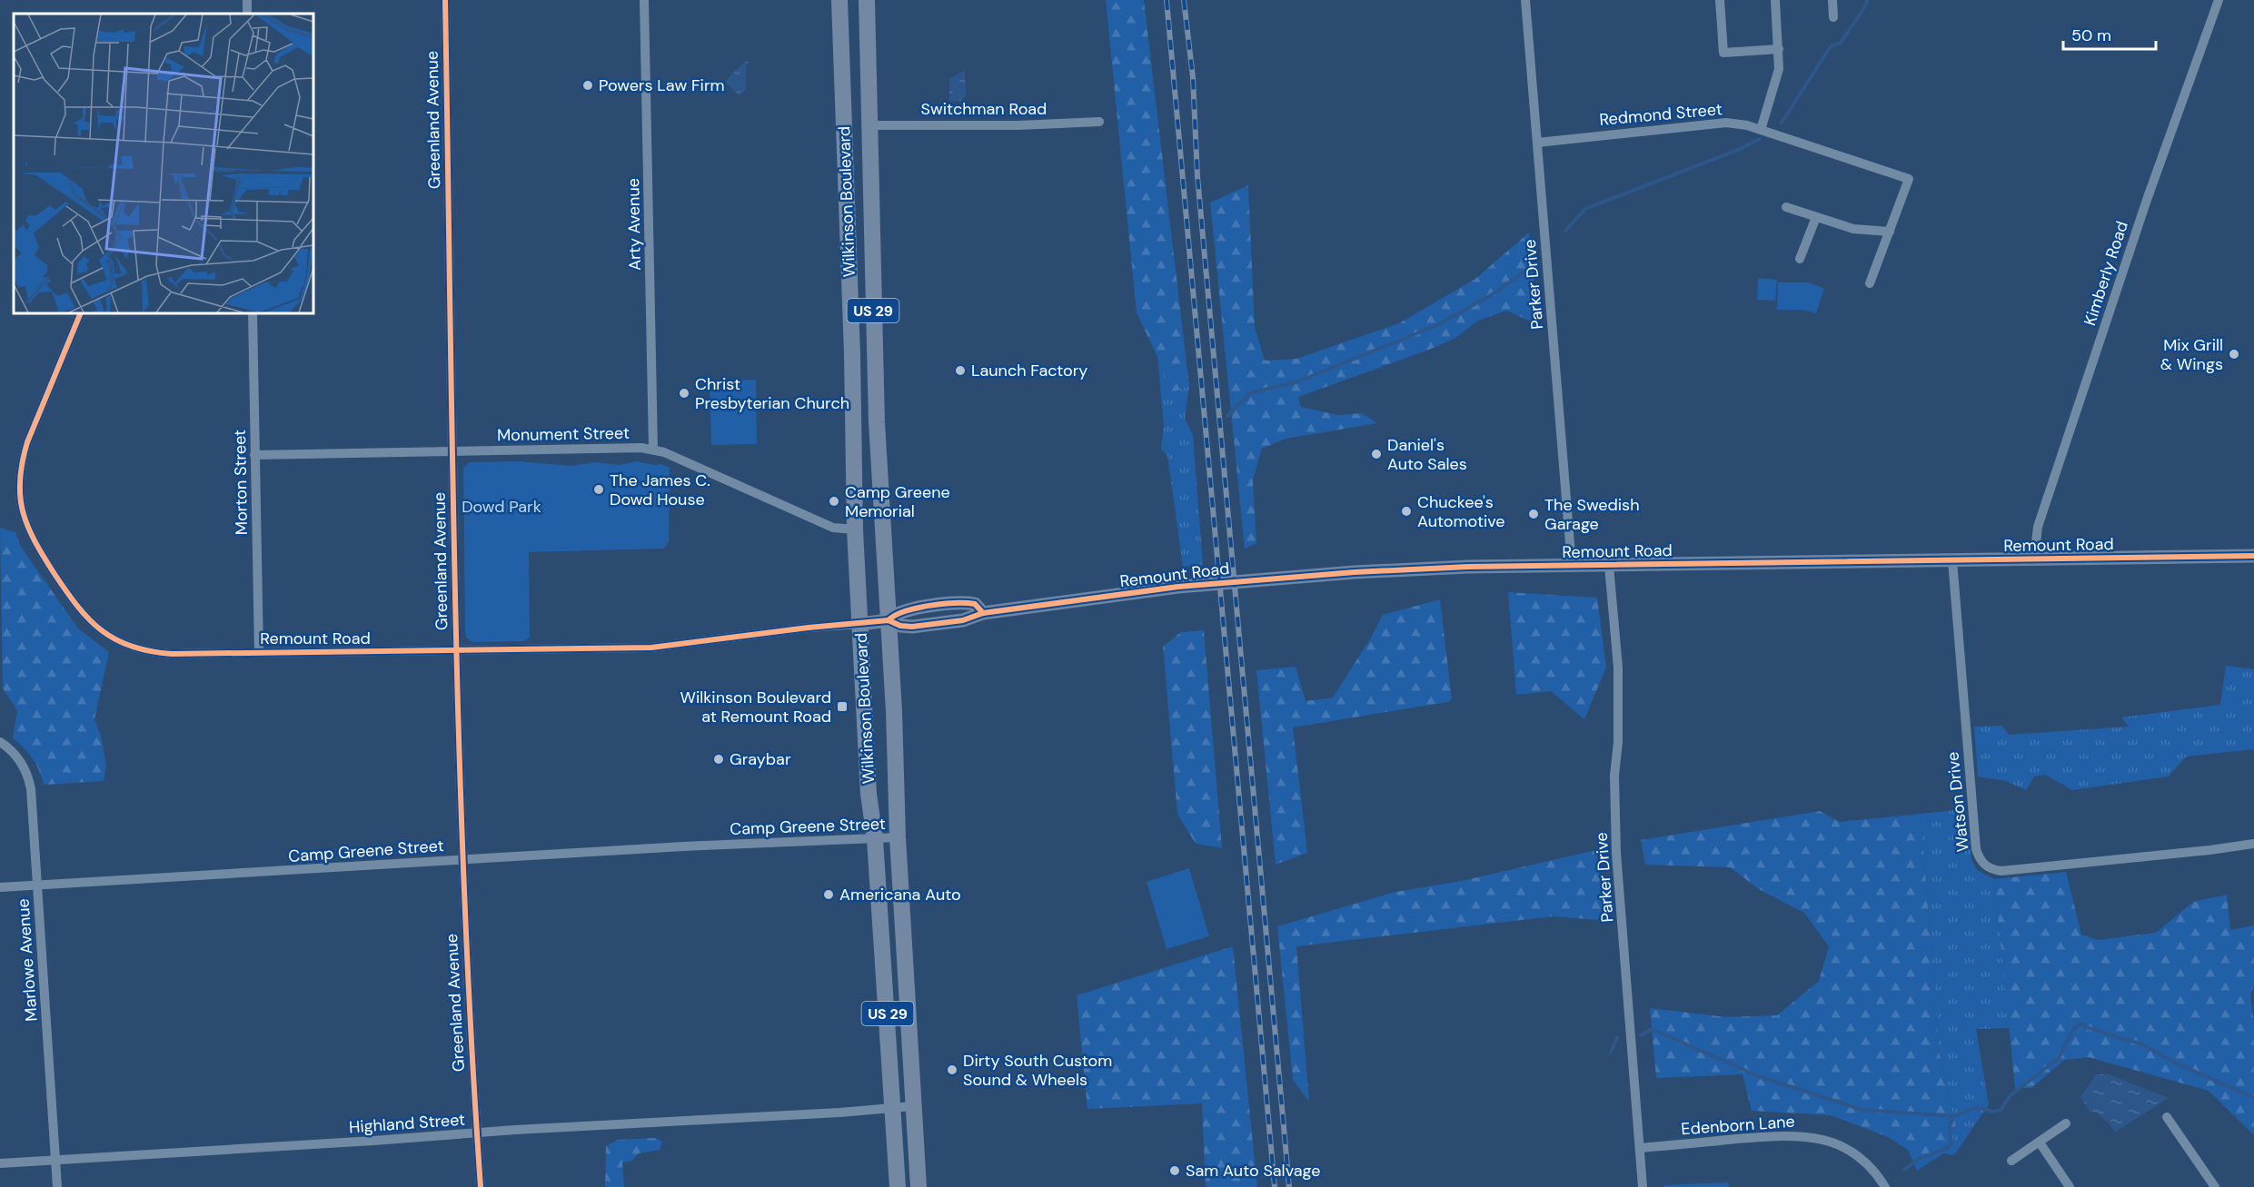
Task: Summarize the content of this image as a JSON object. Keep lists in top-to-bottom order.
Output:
{
  "streets": {
    "main road": ["Wilkinson Boulevard", "US 29", "Remount Road"],
    "street": [
      "Switchman Road",
      "Redmond Street",
      "Greenland Avenue",
      "Arty Avenue",
      "Kimberly Road",
      "Parker Drive",
      "Monument Street",
      "Morton Street",
      "Watson Drive",
      "Camp Greene Street",
      "Marlowe Avenue",
      "Highland Street",
      "Edenborn Lane"
    ]
  },
  "crossings": [
    ["Switchman Road", "Wilkinson Boulevard"],
    ["Redmond Street", "Parker Drive"],
    ["Greenland Avenue", "Monument Street"],
    ["Greenland Avenue", "Remount Road"],
    ["Greenland Avenue", "Camp Greene Street"],
    ["Greenland Avenue", "Highland Street"],
    ["Wilkinson Boulevard", "Monument Street"],
    ["Wilkinson Boulevard", "Remount Road"],
    ["Wilkinson Boulevard", "Camp Greene Street"],
    ["Wilkinson Boulevard", "Highland Street"],
    ["Arty Avenue", "Monument Street"],
    ["Kimberly Road", "Remount Road"],
    ["Parker Drive", "Remount Road"],
    ["Parker Drive", "Edenborn Lane"],
    ["Monument Street", "Morton Street"],
    ["Morton Street", "Remount Road"],
    ["Remount Road", "Watson Drive"],
    ["Camp Greene Street", "Marlowe Avenue"],
    ["Marlowe Avenue", "Highland Street"]
  ],
  "parks": ["Dowd Park"],
  "places": {
    "other": [
      "Powers Law Firm",
      "Mix Grill & Wings",
      "Launch Factory",
      "Christ Presbyterian Church",
      "Daniel's Auto Sales",
      "The James C. Dowd House",
      "Camp Greene Memorial",
      "Chuckee's Automotive",
      "The Swedish Garage",
      "Graybar",
      "Americana Auto",
      "Dirty South Custom Sound & Wheels",
      "Sam Auto Salvage"
    ],
    "transit": ["Wilkinson Boulevard at Remount Road"]
  },
  "scale_bar": "50 m"
}
